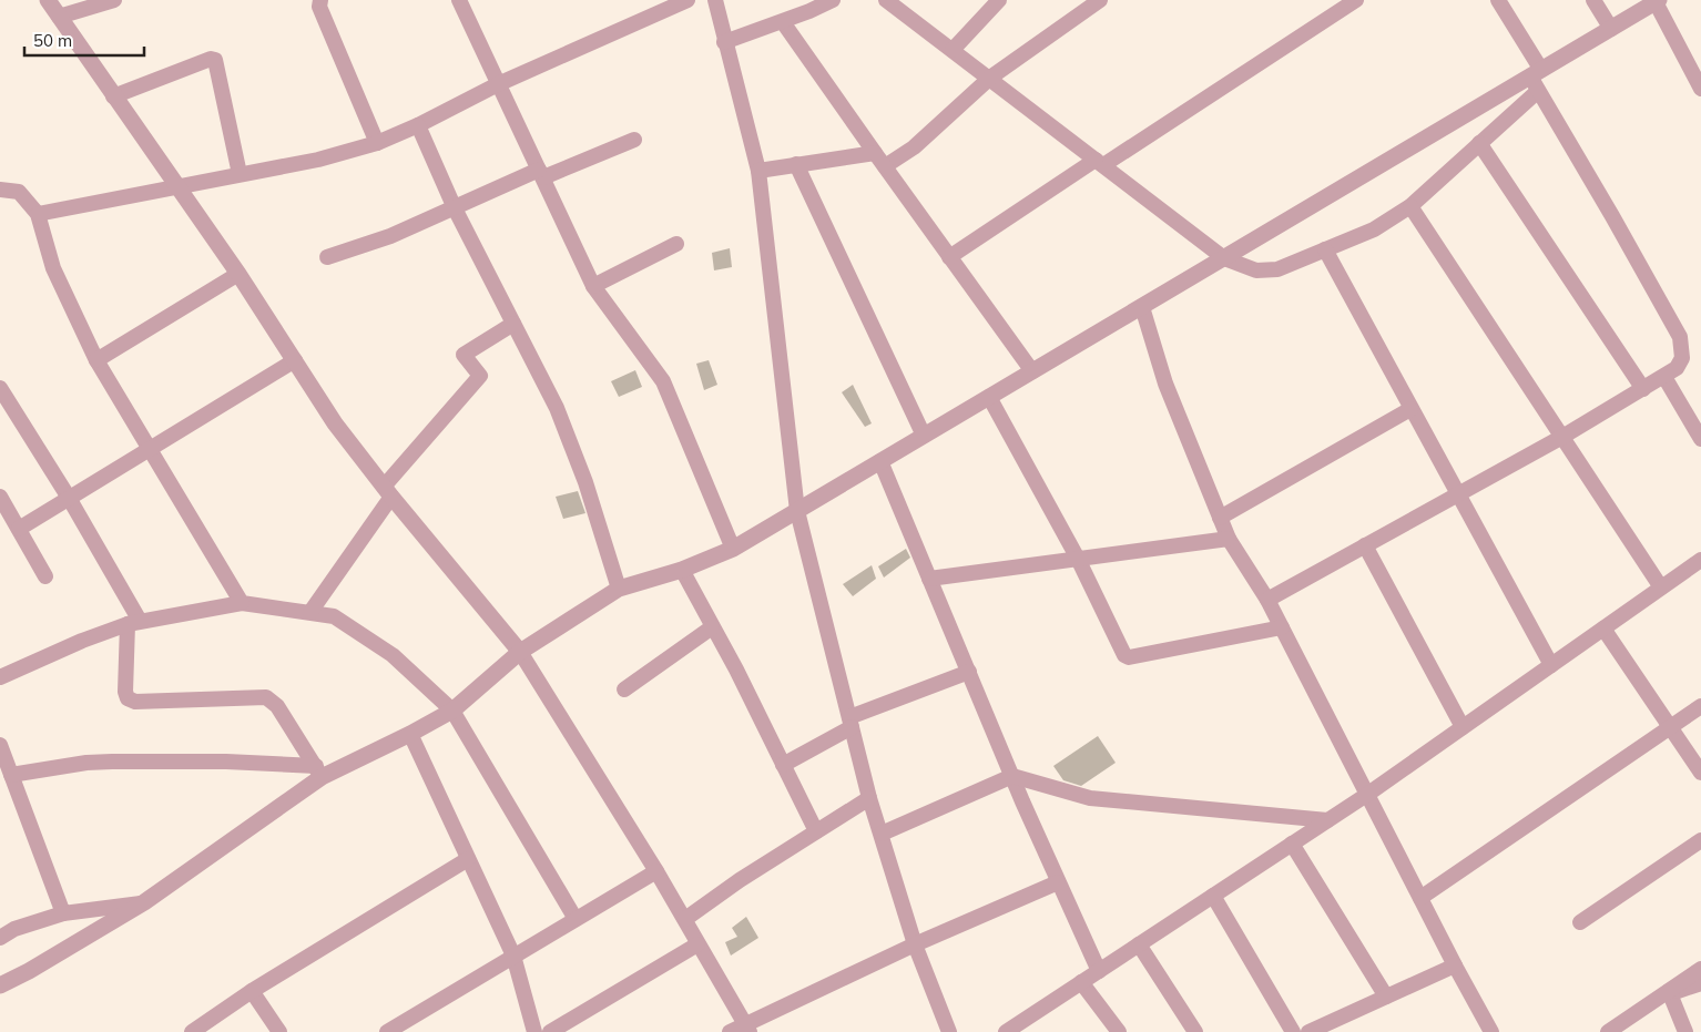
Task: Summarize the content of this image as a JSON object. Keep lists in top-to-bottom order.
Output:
{
  "scale_bar": "50 m"
}
